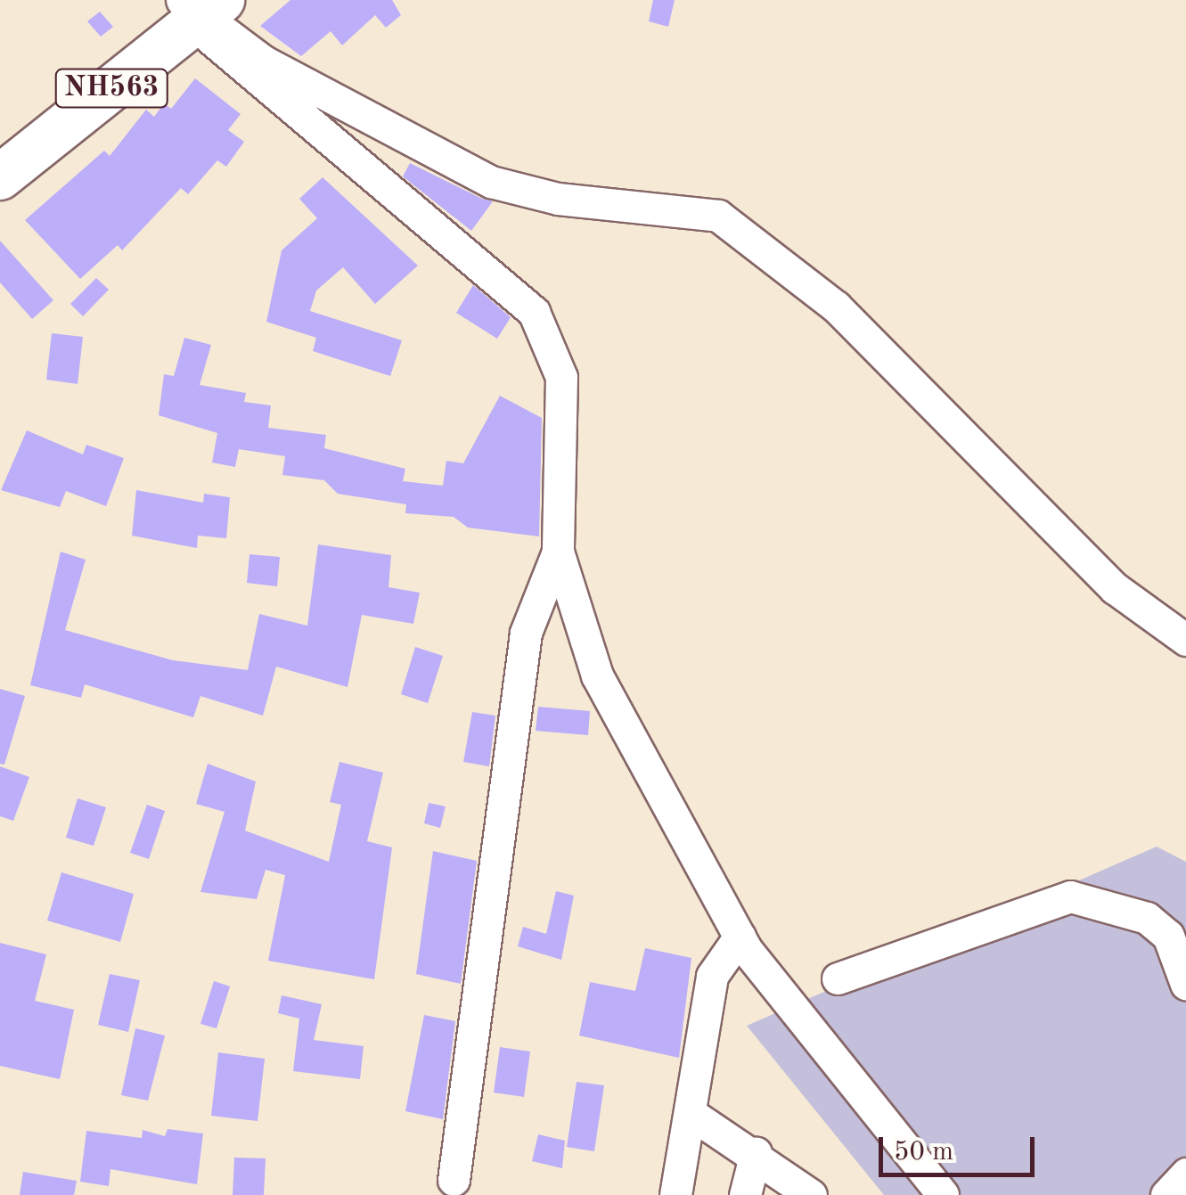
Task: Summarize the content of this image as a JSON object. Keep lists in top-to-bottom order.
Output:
{
  "streets": {
    "highway": ["NH563"]
  },
  "scale_bar": "50 m"
}
